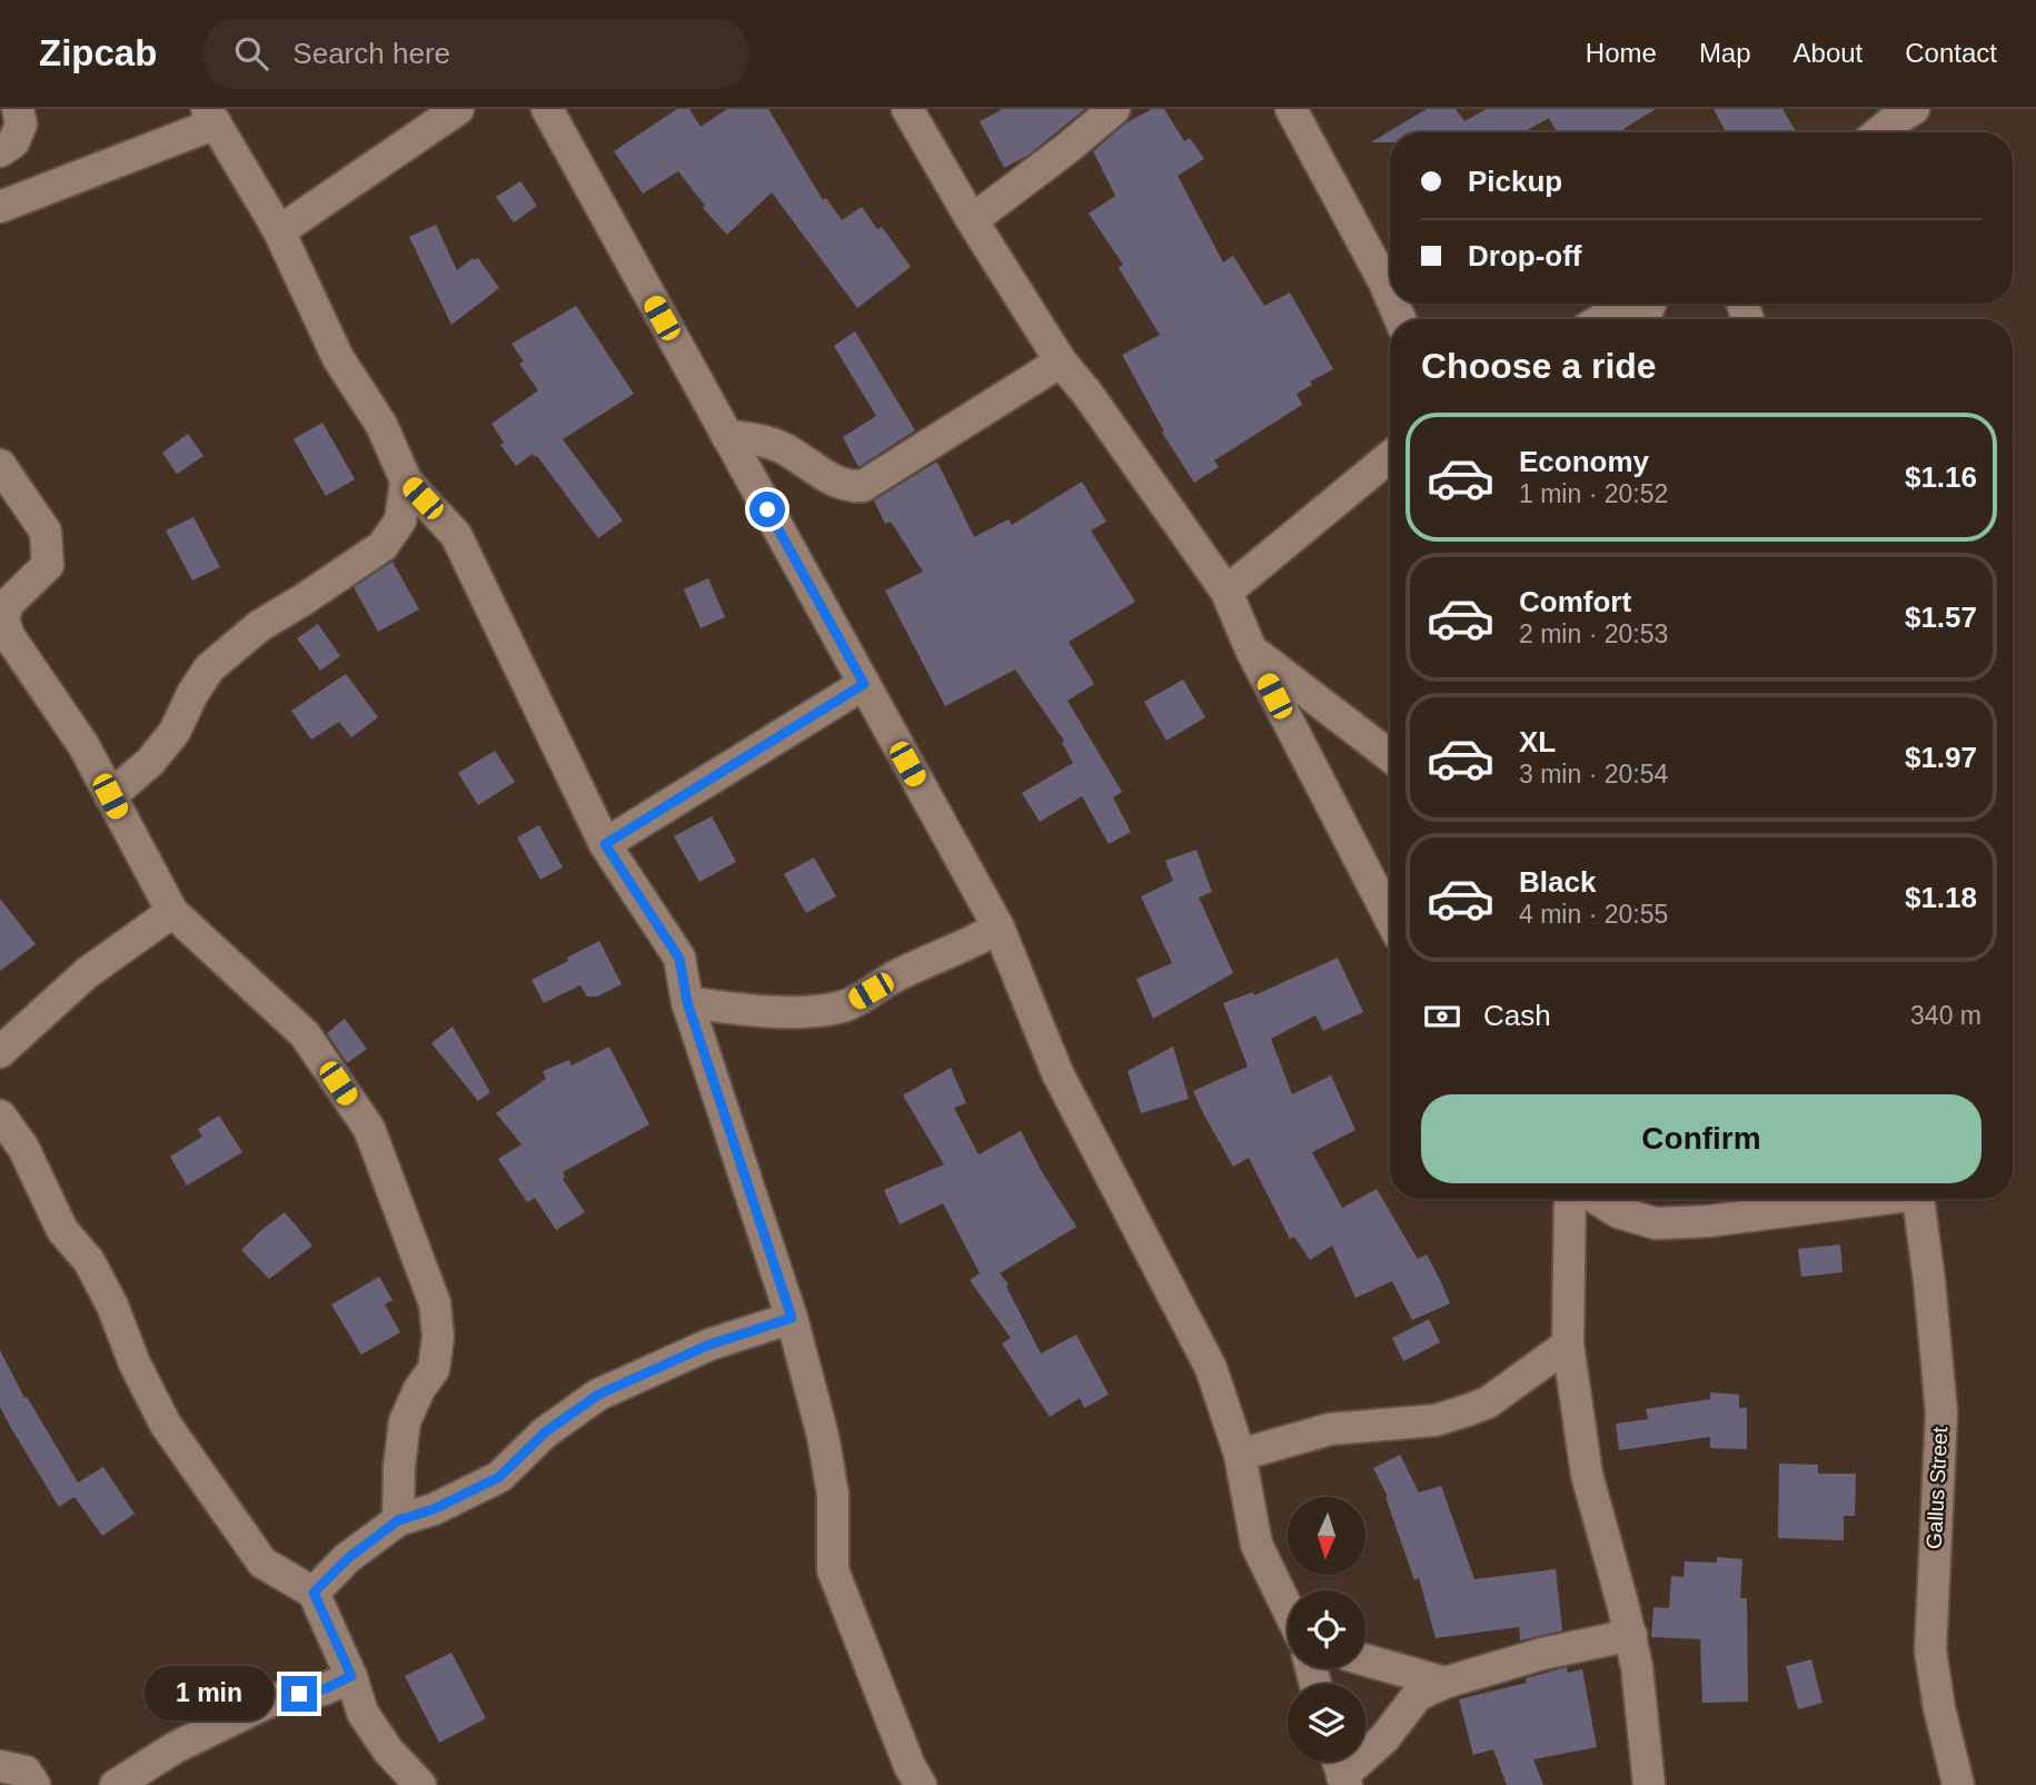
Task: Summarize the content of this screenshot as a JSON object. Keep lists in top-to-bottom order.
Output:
{
  "streets": {
    "street": ["Gallus Street"]
  },
  "north": "bottom",
  "page": {
    "header": "Zipcab",
    "search": "Search here",
    "nav": [
      "Home",
      "Map",
      "About",
      "Contact"
    ],
    "banner": ["Pickup", "Drop-off"],
    "heading": "Choose a ride",
    "list": [
      {
        "name": "Economy",
        "note": "1 min · 20:52",
        "value": "$1.16"
      },
      {
        "name": "Comfort",
        "note": "2 min · 20:53",
        "value": "$1.57"
      },
      {
        "name": "XL",
        "note": "3 min · 20:54",
        "value": "$1.97"
      },
      {
        "name": "Black",
        "note": "4 min · 20:55",
        "value": "$1.18"
      }
    ],
    "pay": ["Cash", "340 m"],
    "buttons": "Confirm",
    "bubble": "1 min"
  }
}
